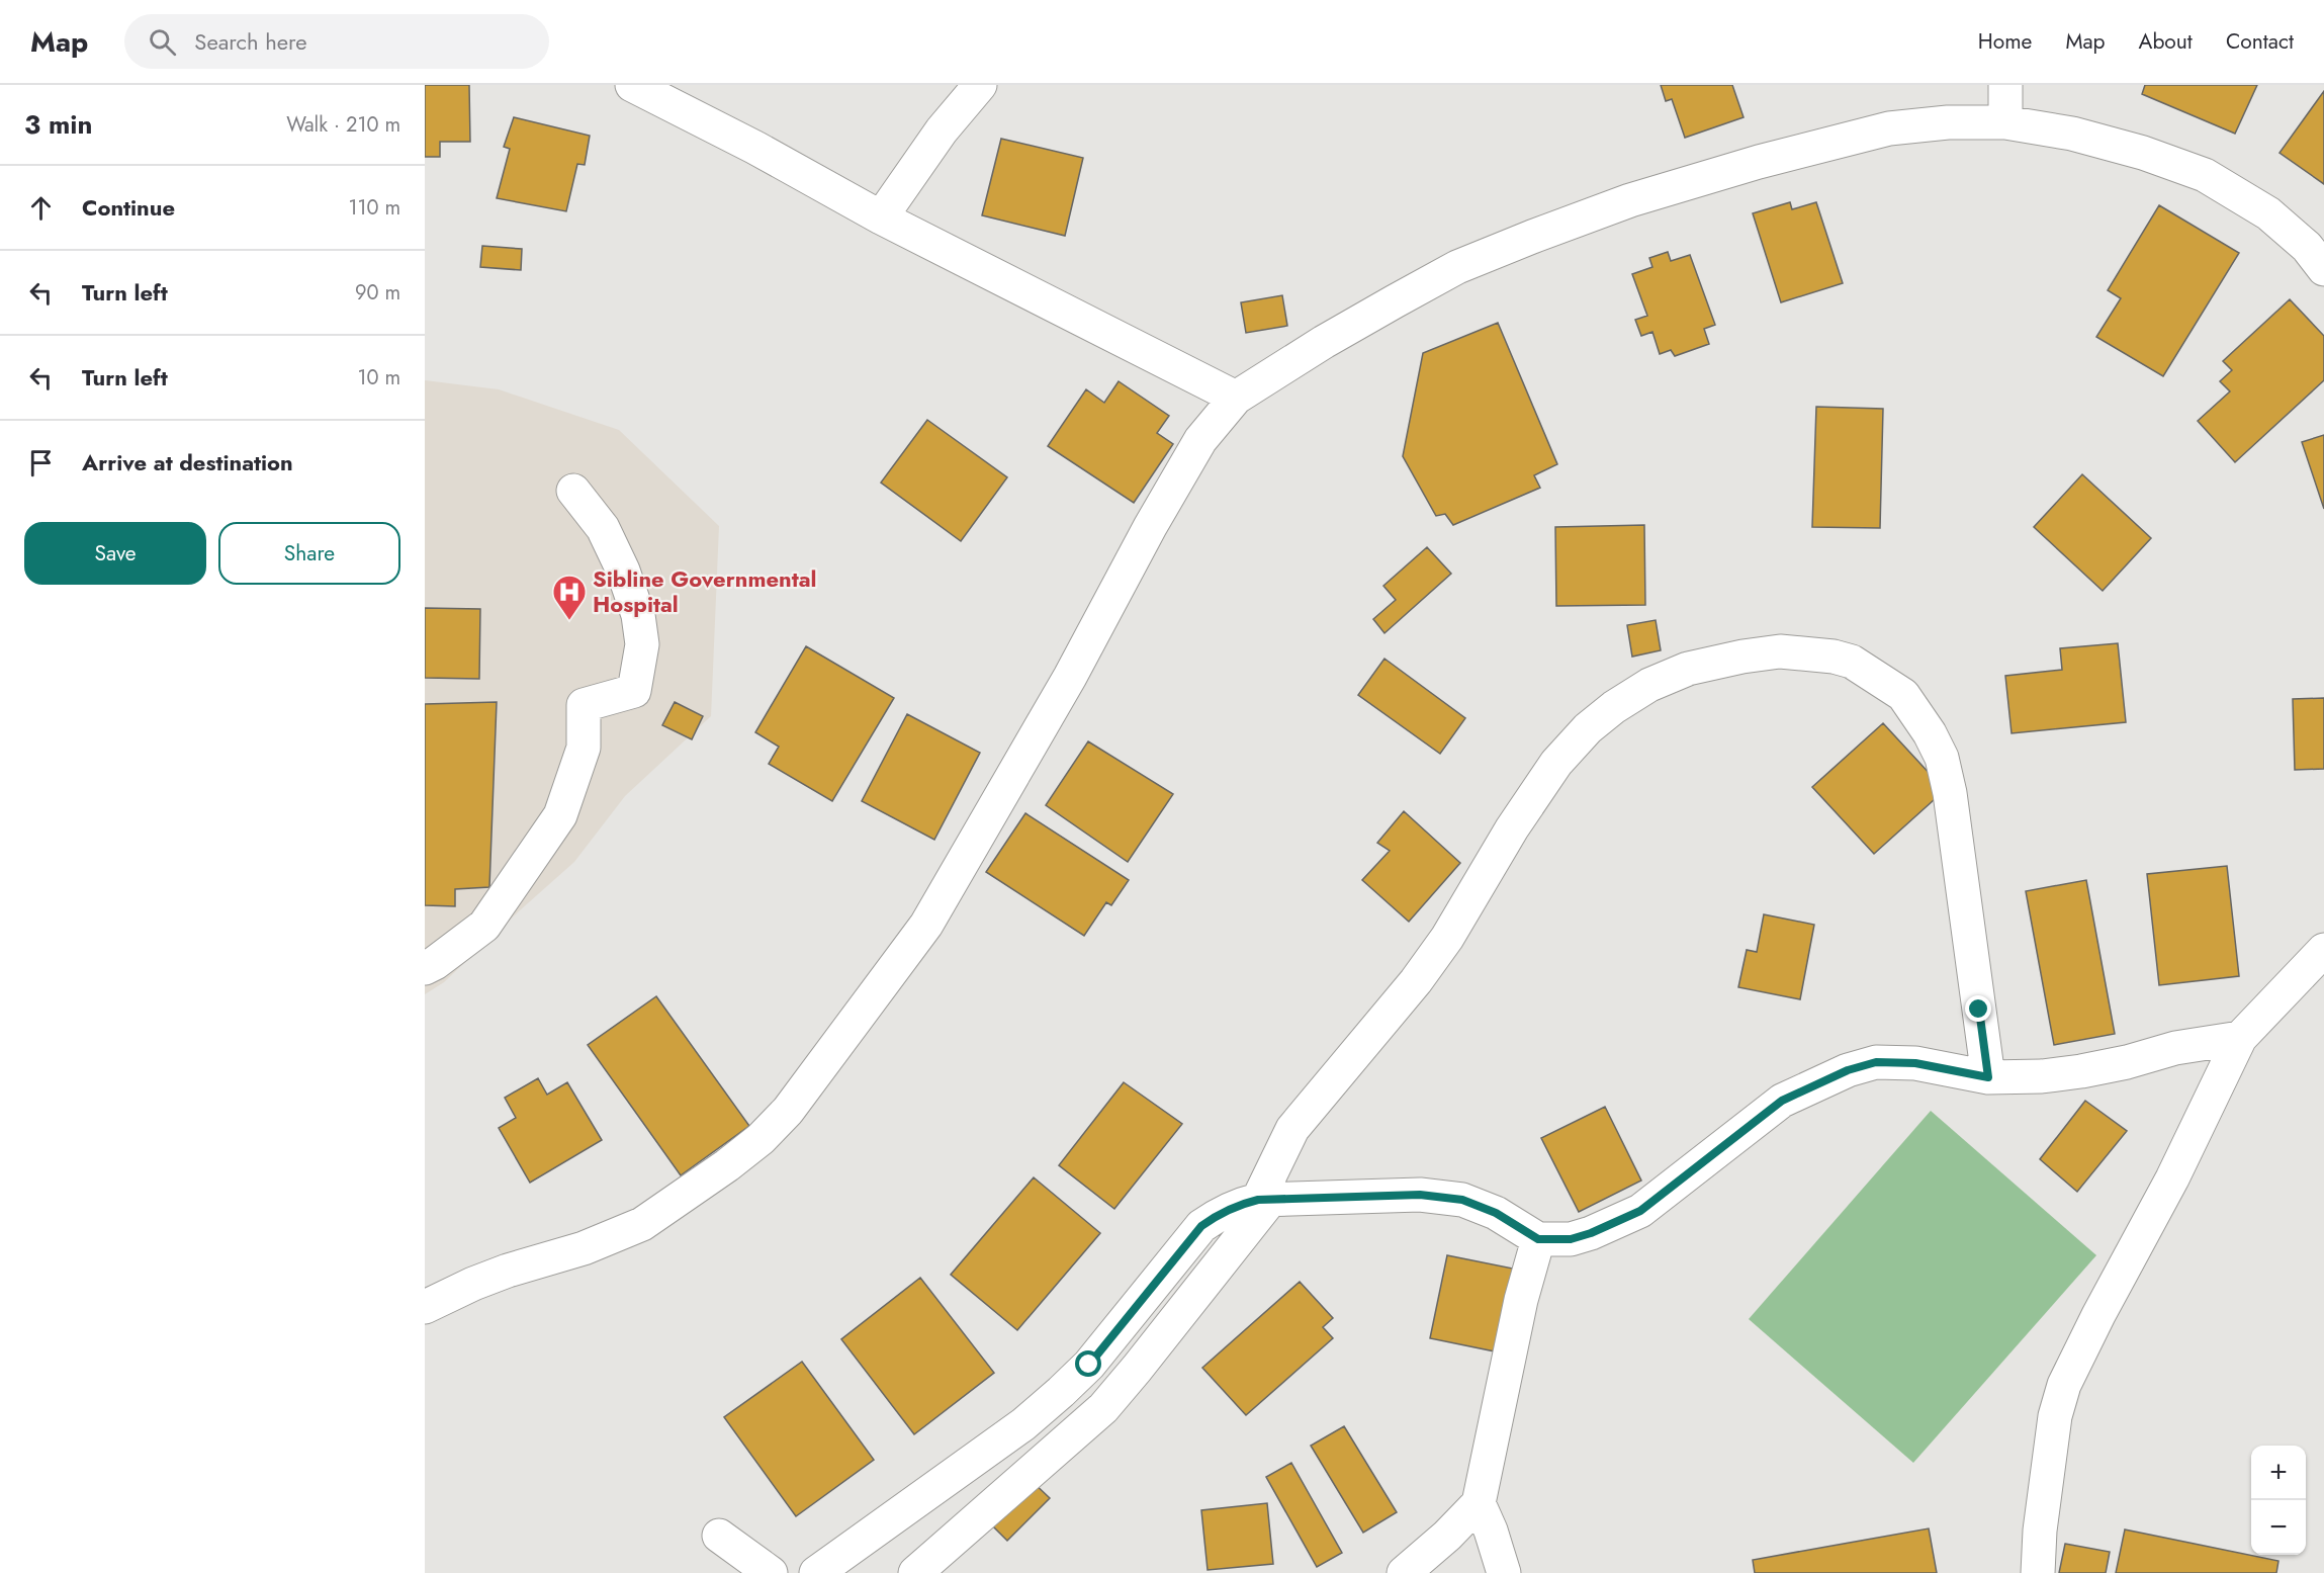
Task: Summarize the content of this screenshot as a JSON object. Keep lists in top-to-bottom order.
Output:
{
  "places": {
    "hospital": ["Sibline Governmental Hospital"]
  },
  "page": {
    "header": "Map",
    "search": "Search here",
    "nav": [
      "Home",
      "Map",
      "About",
      "Contact"
    ],
    "heading": ["3 min", "Walk · 210 m"],
    "list": [
      ["Continue", "110 m"],
      ["Turn left", "90 m"],
      ["Turn left", "10 m"],
      "Arrive at destination"
    ],
    "buttons": ["Save", "Share"],
    "map_buttons": ["+", "−"]
  }
}
